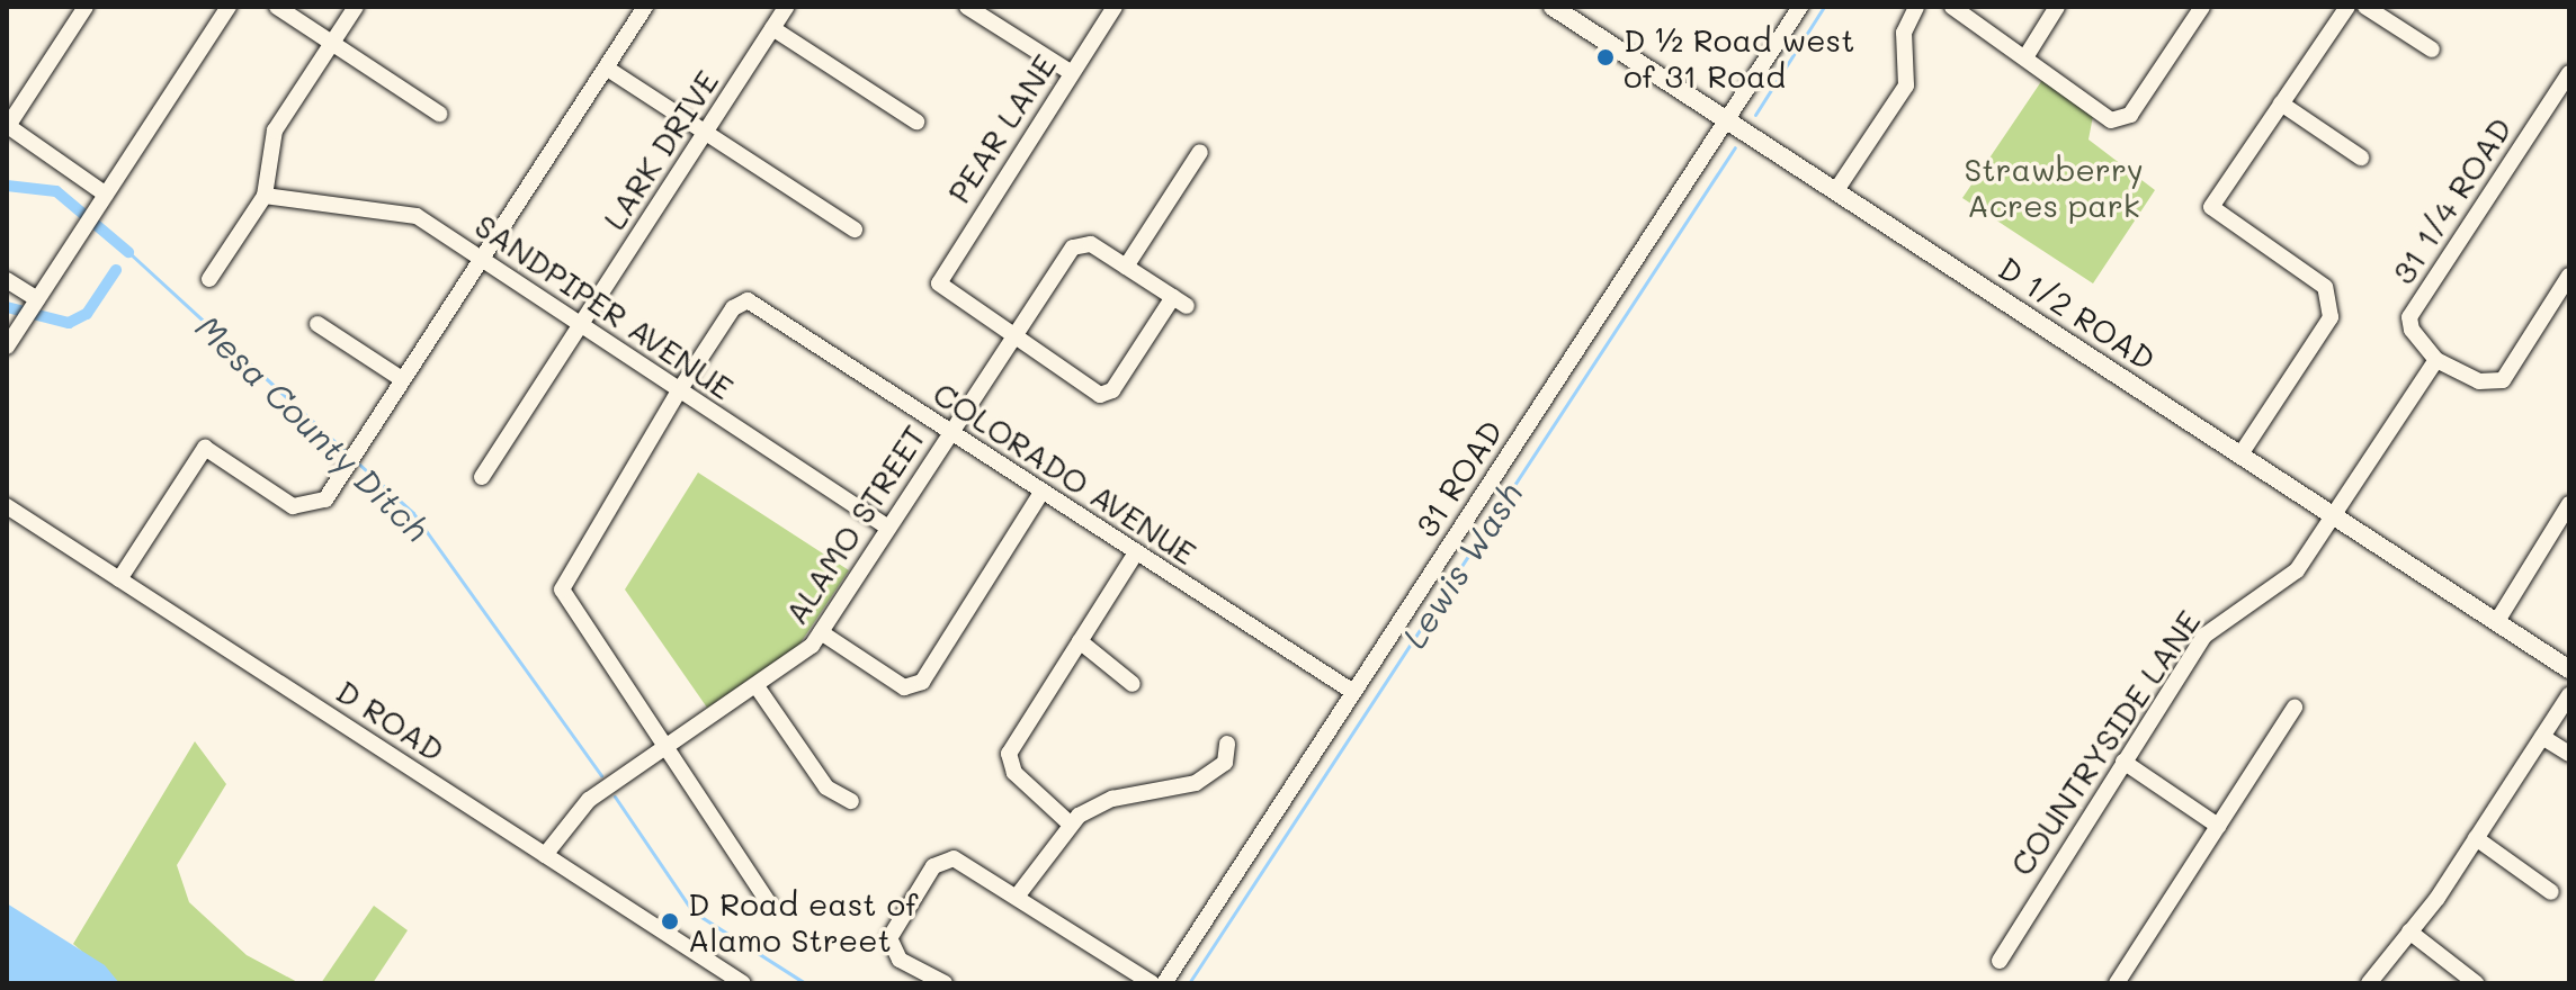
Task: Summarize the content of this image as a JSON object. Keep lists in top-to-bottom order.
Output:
{
  "streets": {
    "main road": ["D 1/2 ROAD"],
    "street": [
      "PEAR LANE",
      "LARK DRIVE",
      "31 1/4 ROAD",
      "SANDPIPER AVENUE",
      "COLORADO AVENUE",
      "31 ROAD",
      "ALAMO STREET",
      "D ROAD",
      "COUNTRYSIDE LANE"
    ]
  },
  "crossings": [
    ["PEAR LANE", "ALAMO STREET"],
    ["LARK DRIVE", "SANDPIPER AVENUE"],
    ["31 1/4 ROAD", "COUNTRYSIDE LANE"],
    ["SANDPIPER AVENUE", "COLORADO AVENUE"],
    ["SANDPIPER AVENUE", "ALAMO STREET"],
    ["D 1/2 ROAD", "31 ROAD"],
    ["D 1/2 ROAD", "COUNTRYSIDE LANE"],
    ["COLORADO AVENUE", "31 ROAD"],
    ["COLORADO AVENUE", "ALAMO STREET"],
    ["ALAMO STREET", "D ROAD"]
  ],
  "water": ["Mesa County Ditch", "Lewis Wash"],
  "parks": ["Strawberry Acres park"],
  "places": ["D ½ Road west of 31 Road", "D Road east of Alamo Street"]
}
